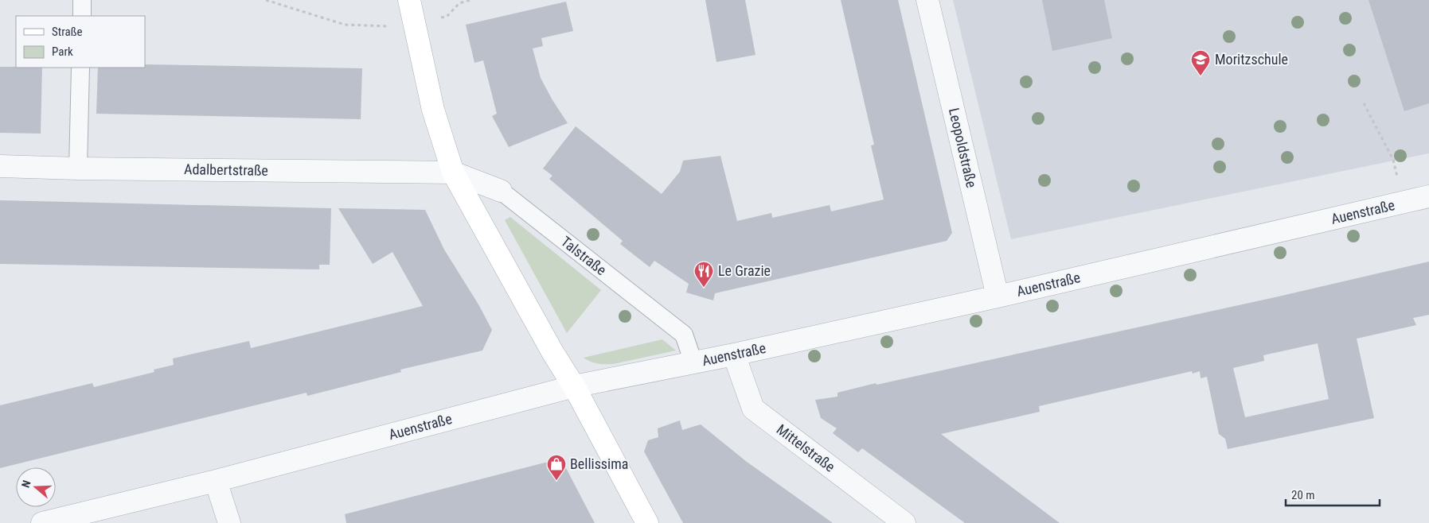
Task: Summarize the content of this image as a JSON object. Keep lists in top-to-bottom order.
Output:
{
  "streets": {
    "street": [
      "Leopoldstraße",
      "Adalbertstraße",
      "Auenstraße",
      "Talstraße",
      "Mittelstraße"
    ]
  },
  "crossings": [
    ["Leopoldstraße", "Auenstraße"],
    ["Adalbertstraße", "Talstraße"],
    ["Auenstraße", "Talstraße"],
    ["Auenstraße", "Mittelstraße"]
  ],
  "places": {
    "school or university": ["Moritzschule"],
    "restaurant": ["Le Grazie"],
    "shop": ["Bellissima"]
  },
  "legend": ["Straße", "Park"],
  "scale_bar": "20 m",
  "north": "left"
}
